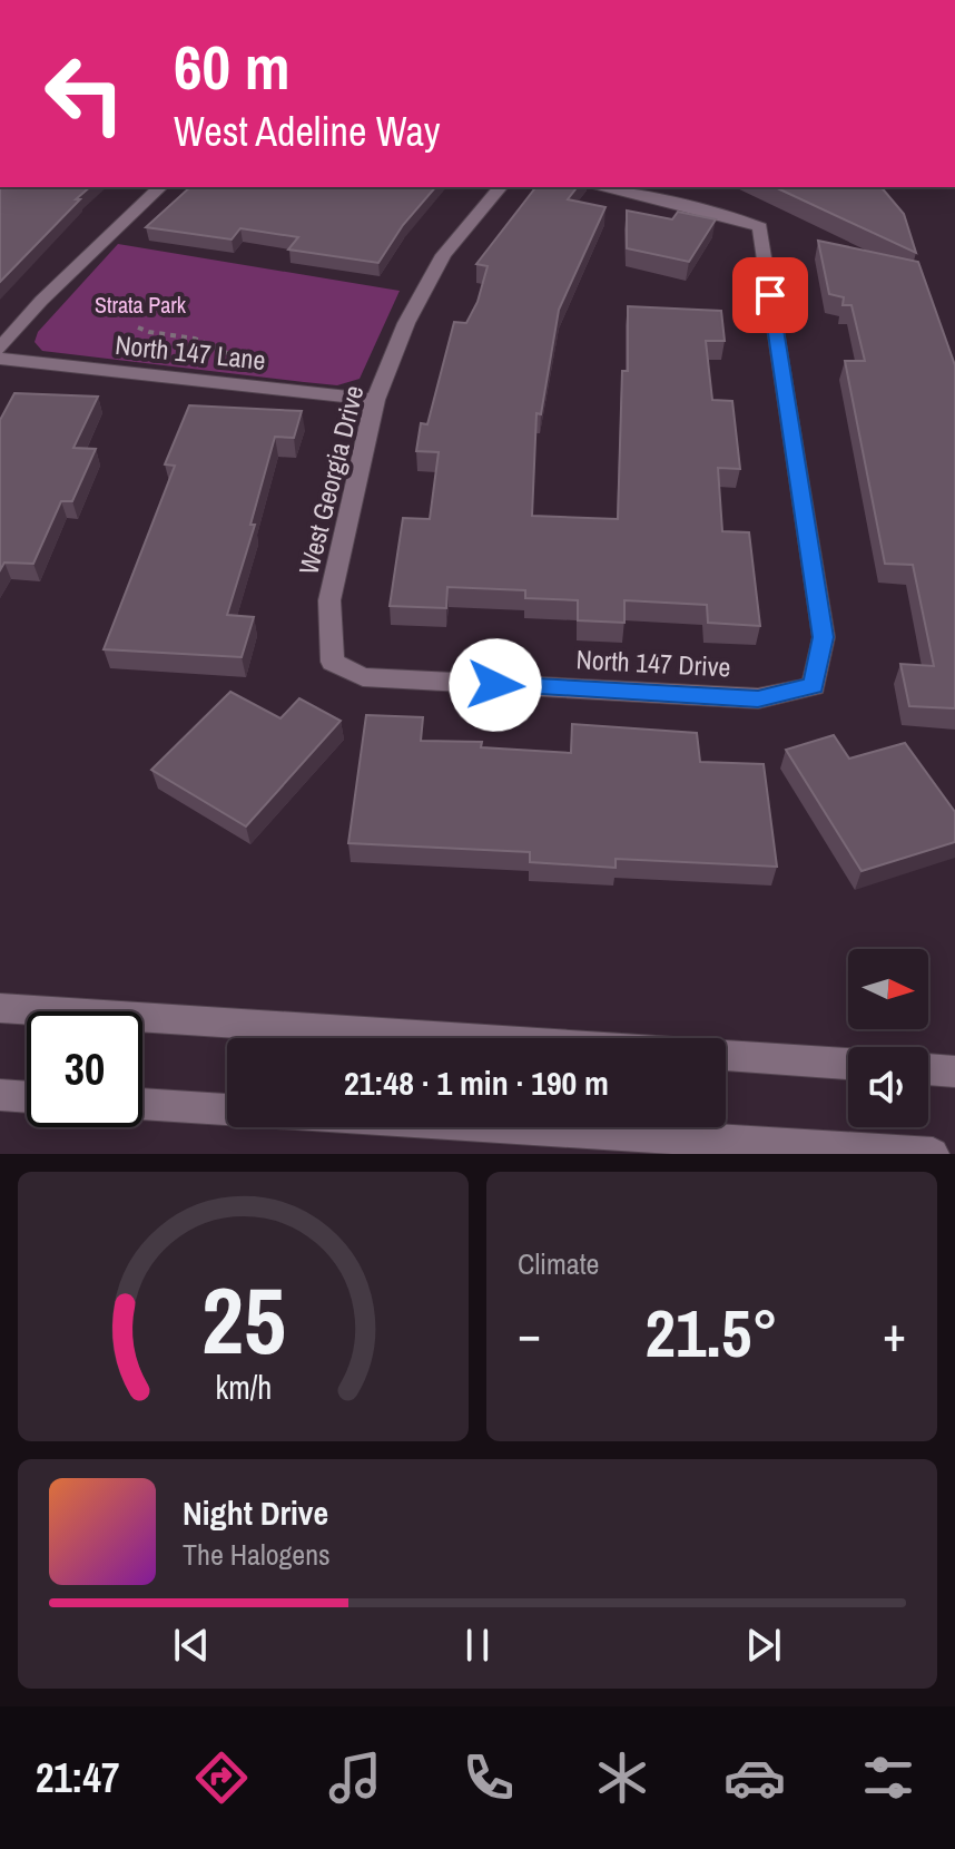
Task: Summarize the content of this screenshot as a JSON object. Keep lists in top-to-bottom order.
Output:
{
  "streets": {
    "street": ["North 147 Lane", "West Georgia Drive", "North 147 Drive"]
  },
  "crossings": [
    ["North 147 Lane", "West Georgia Drive"],
    ["West Georgia Drive", "North 147 Drive"]
  ],
  "parks": ["Strata Park"],
  "north": "right",
  "page": {
    "turn": ["60 m", "West Adeline Way"],
    "limit": "30",
    "trip": "21:48 · 1 min · 190 m",
    "tile": "Climate",
    "heat": ["−", "21.5°", "+"],
    "song": ["Night Drive", "The Halogens"],
    "tabs": "21:47",
    "gauge": ["25", "km/h"]
  }
}
